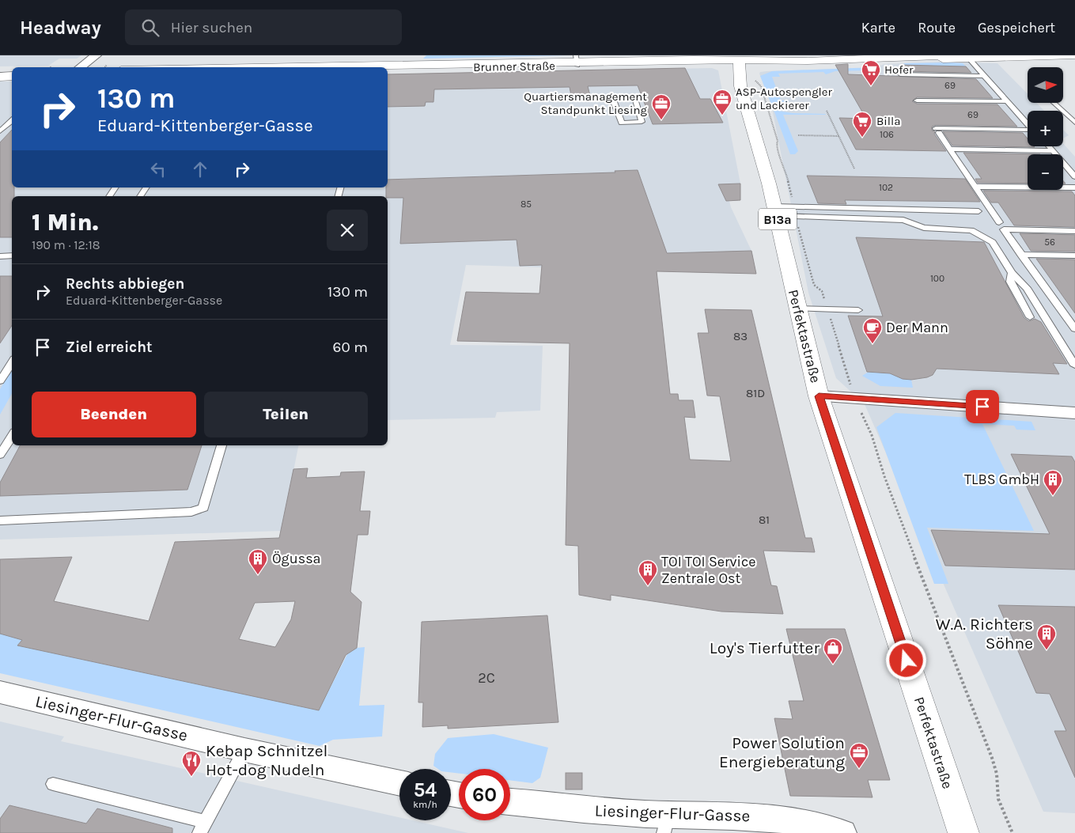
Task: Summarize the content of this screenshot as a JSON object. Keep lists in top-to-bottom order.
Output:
{
  "streets": {
    "main road": ["Brunner Straße", "B13a", "Perfektastraße"],
    "street": ["Liesinger-Flur-Gasse"]
  },
  "crossings": [
    ["Brunner Straße", "Perfektastraße"]
  ],
  "places": {
    "supermarket": ["Hofer", "Billa"],
    "office": ["ASP-Autospengler und Lackierer", "Quartiersmanagement Standpunkt Liesing", "Power Solution Energieberatung"],
    "cafe": ["Der Mann"],
    "building": [
      "TLBS GmbH",
      "Ögussa",
      "TOI TOI Service Zentrale Ost",
      "W.A. Richters Söhne"
    ],
    "shop": ["Loy's Tierfutter"],
    "restaurant": ["Kebap Schnitzel Hot-dog Nudeln"]
  },
  "house_numbers": [
    "69",
    "69",
    "106",
    "102",
    "85",
    "56",
    "100",
    "83",
    "81D",
    "81",
    "2C"
  ],
  "north": "right",
  "page": {
    "header": "Headway",
    "search": "Hier suchen",
    "nav": ["Karte", "Route", "Gespeichert"],
    "map_buttons": ["+", "−"],
    "turn": ["130 m", "Eduard-Kittenberger-Gasse"],
    "heading": ["1 Min.", "190 m · 12:18"],
    "list": [
      {
        "name": "Rechts abbiegen",
        "note": "Eduard-Kittenberger-Gasse",
        "value": "130 m"
      },
      {
        "name": "Ziel erreicht",
        "value": "60 m"
      }
    ],
    "buttons": ["Beenden", "Teilen"],
    "speed": "54 km/h",
    "limit": "60"
  }
}
